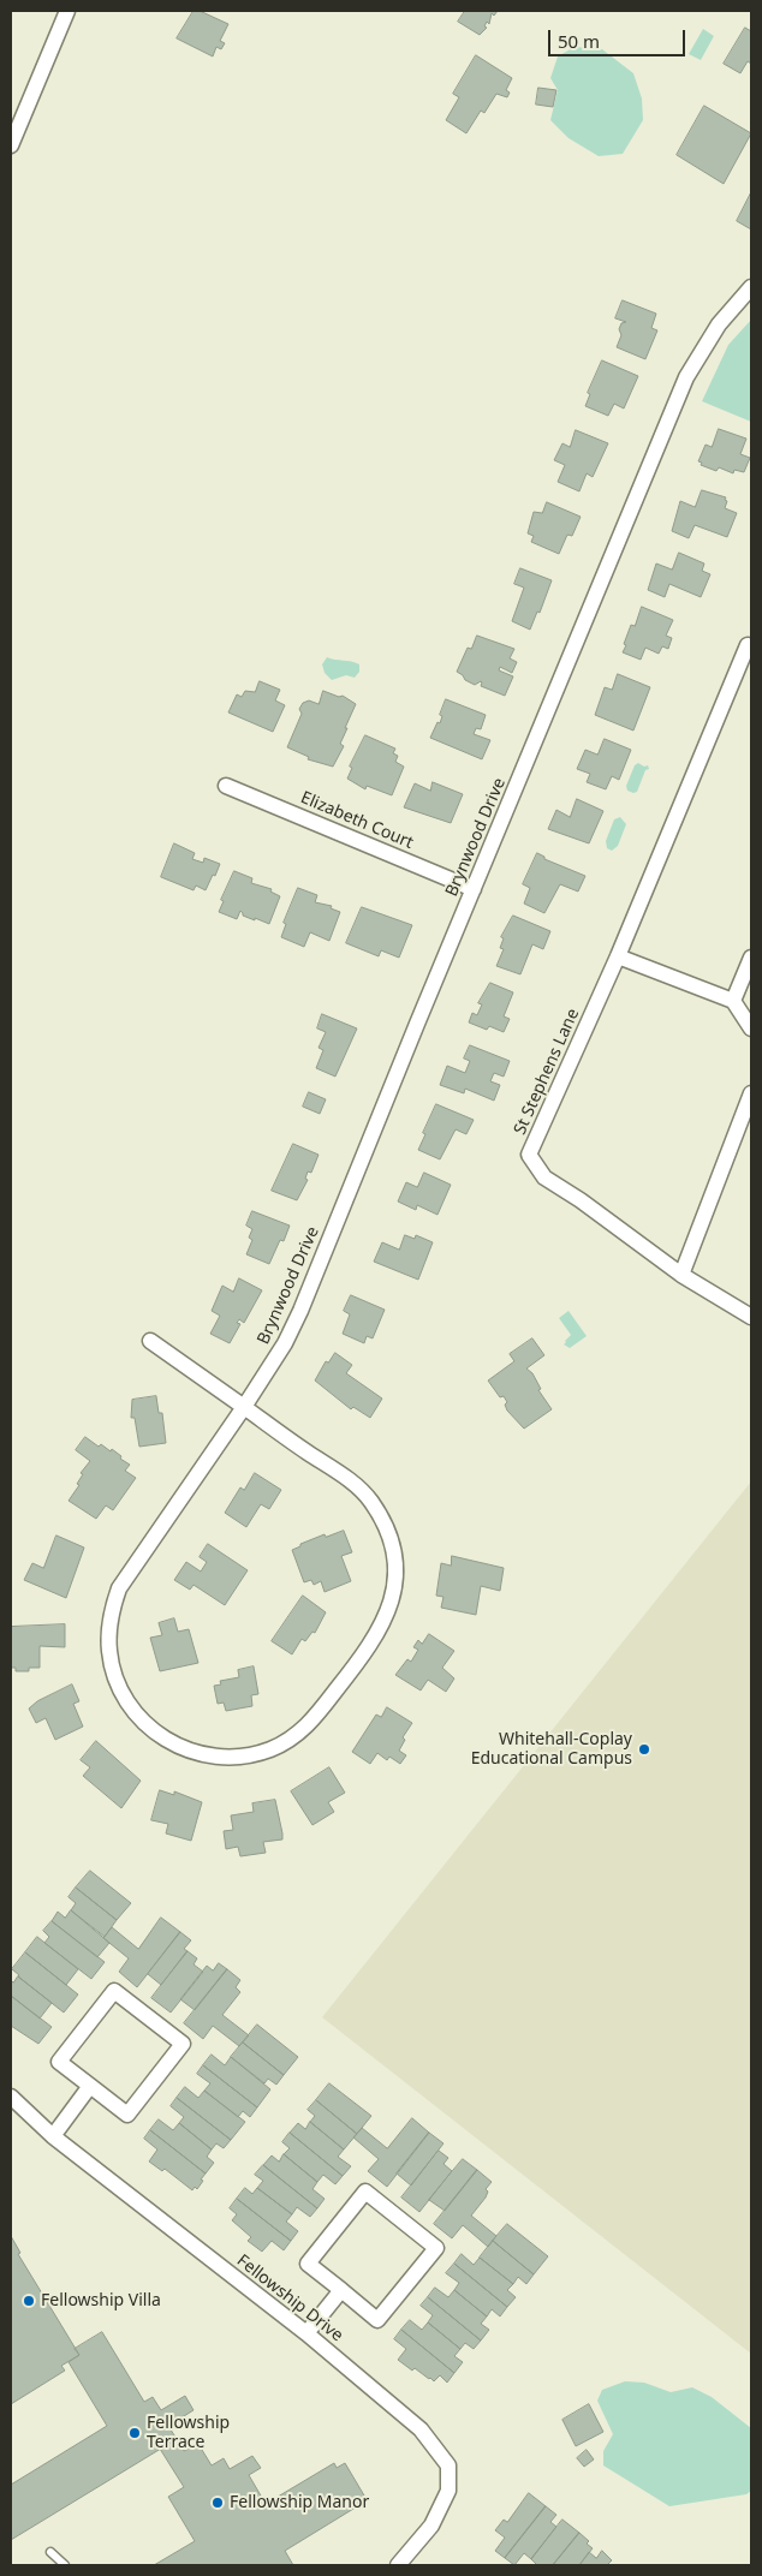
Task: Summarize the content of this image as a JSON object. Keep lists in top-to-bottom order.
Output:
{
  "streets": {
    "street": [
      "Elizabeth Court",
      "Brynwood Drive",
      "St Stephens Lane",
      "Fellowship Drive"
    ]
  },
  "crossings": [
    ["Elizabeth Court", "Brynwood Drive"]
  ],
  "places": [
    "Whitehall-Coplay Educational Campus",
    "Fellowship Villa",
    "Fellowship Terrace",
    "Fellowship Manor"
  ],
  "scale_bar": "50 m"
}
